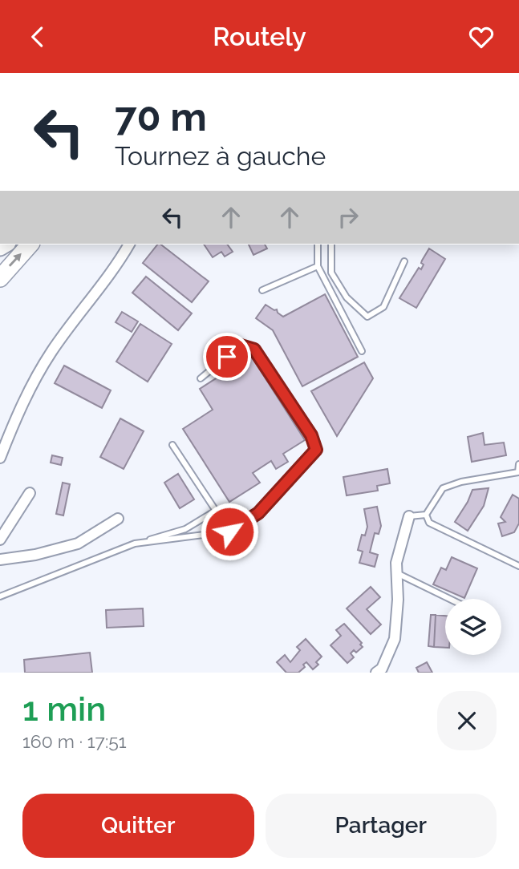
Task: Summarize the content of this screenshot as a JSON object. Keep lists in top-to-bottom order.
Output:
{
  "page": {
    "header": "Routely",
    "turn": ["70 m", "Tournez à gauche"],
    "heading": ["1 min", "160 m · 17:51"],
    "buttons": ["Quitter", "Partager"]
  }
}
